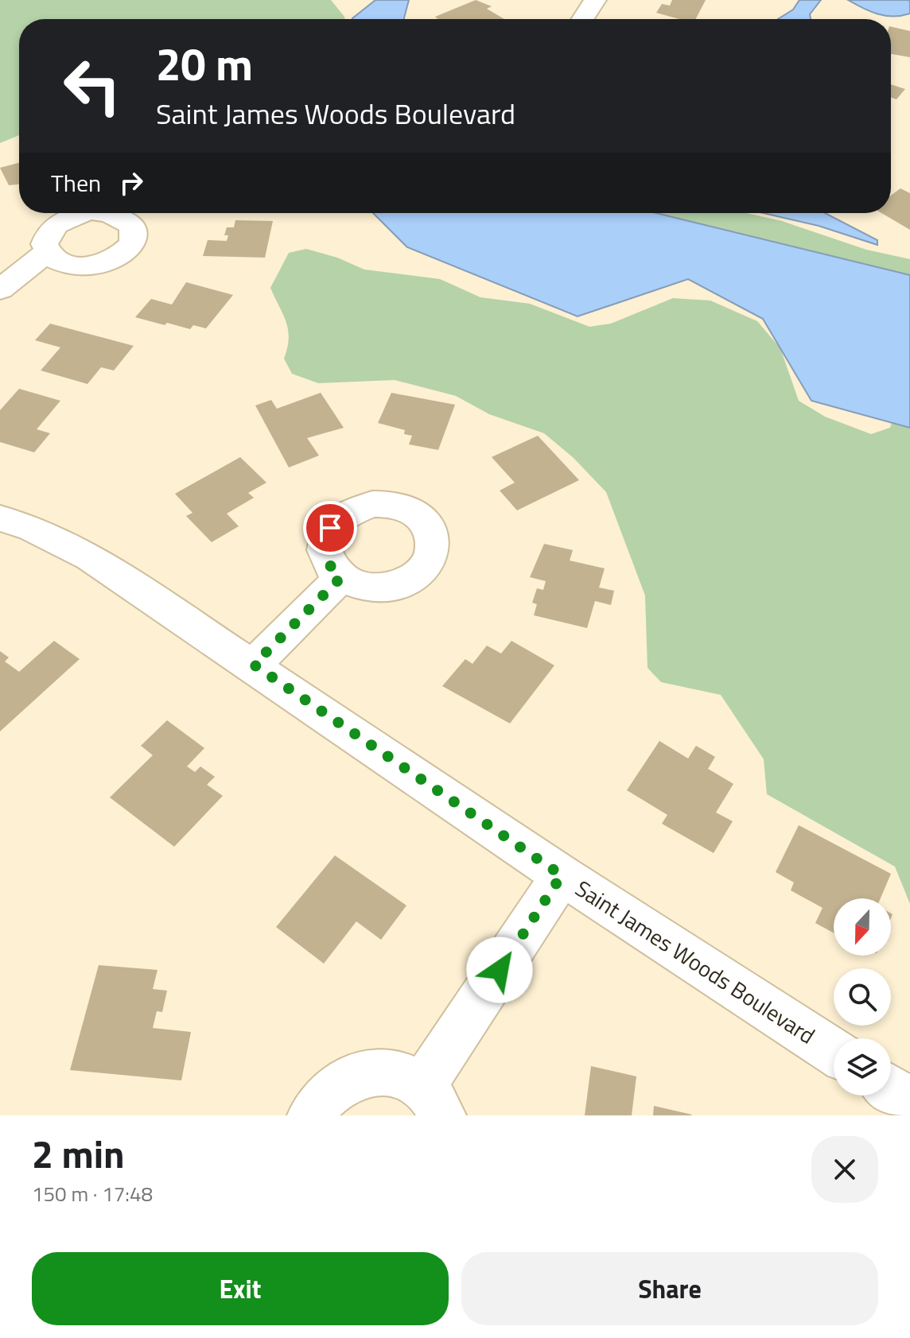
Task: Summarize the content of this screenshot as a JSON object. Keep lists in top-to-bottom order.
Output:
{
  "streets": {
    "street": ["Saint James Woods Boulevard"]
  },
  "north": "bottom",
  "page": {
    "turn": ["20 m", "Saint James Woods Boulevard"],
    "then": "Then",
    "heading": ["2 min", "150 m · 17:48"],
    "buttons": ["Exit", "Share"]
  }
}
